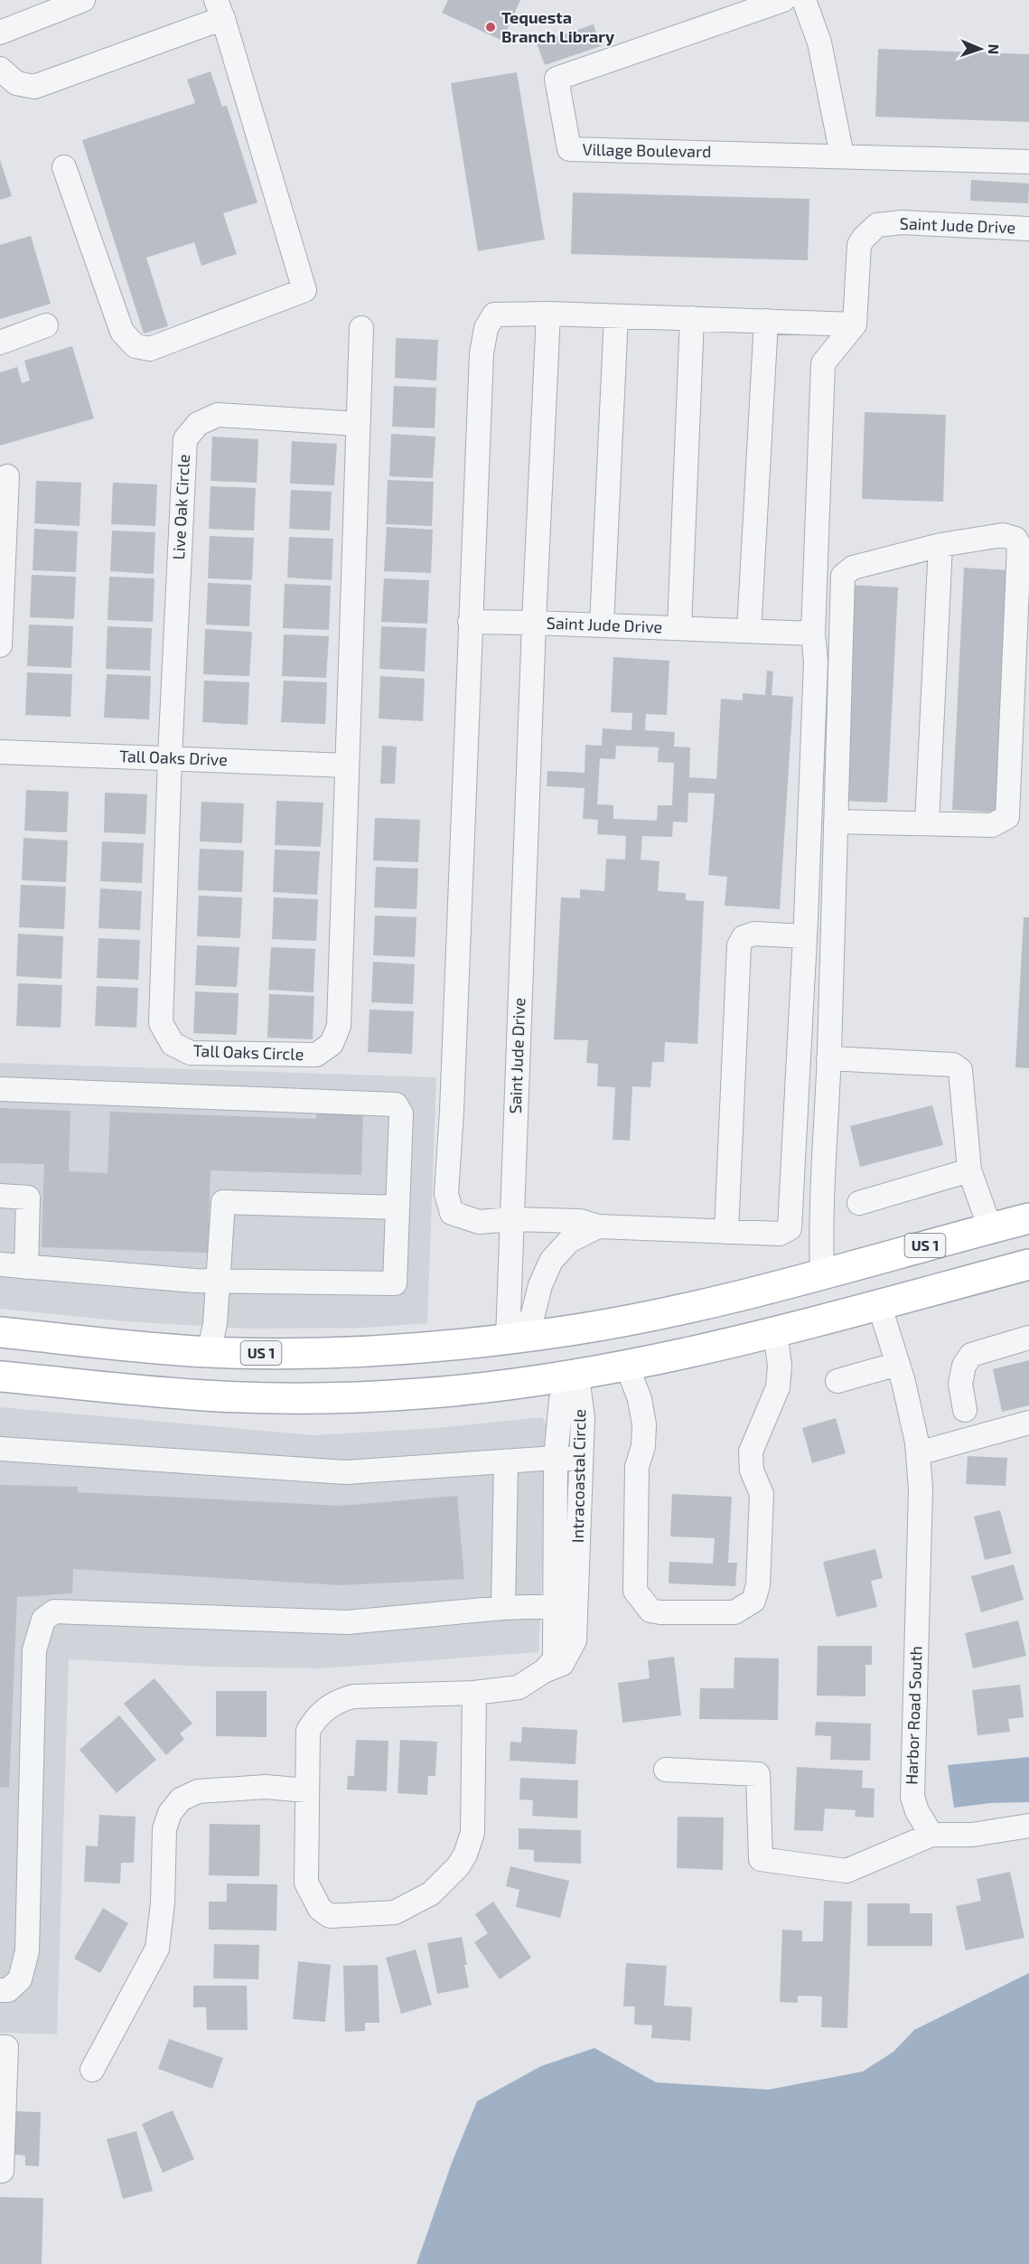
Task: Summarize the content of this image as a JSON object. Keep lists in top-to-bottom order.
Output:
{
  "streets": {
    "main road": ["US 1"],
    "street": [
      "Village Boulevard",
      "Saint Jude Drive",
      "Live Oak Circle",
      "Tall Oaks Drive",
      "Tall Oaks Circle",
      "Intracoastal Circle",
      "Harbor Road South"
    ]
  },
  "crossings": [
    ["Saint Jude Drive", "US 1"],
    ["Live Oak Circle", "Tall Oaks Drive"],
    ["Live Oak Circle", "Tall Oaks Circle"],
    ["Tall Oaks Drive", "Tall Oaks Circle"]
  ],
  "places": ["Tequesta Branch Library"],
  "north": "right"
}
